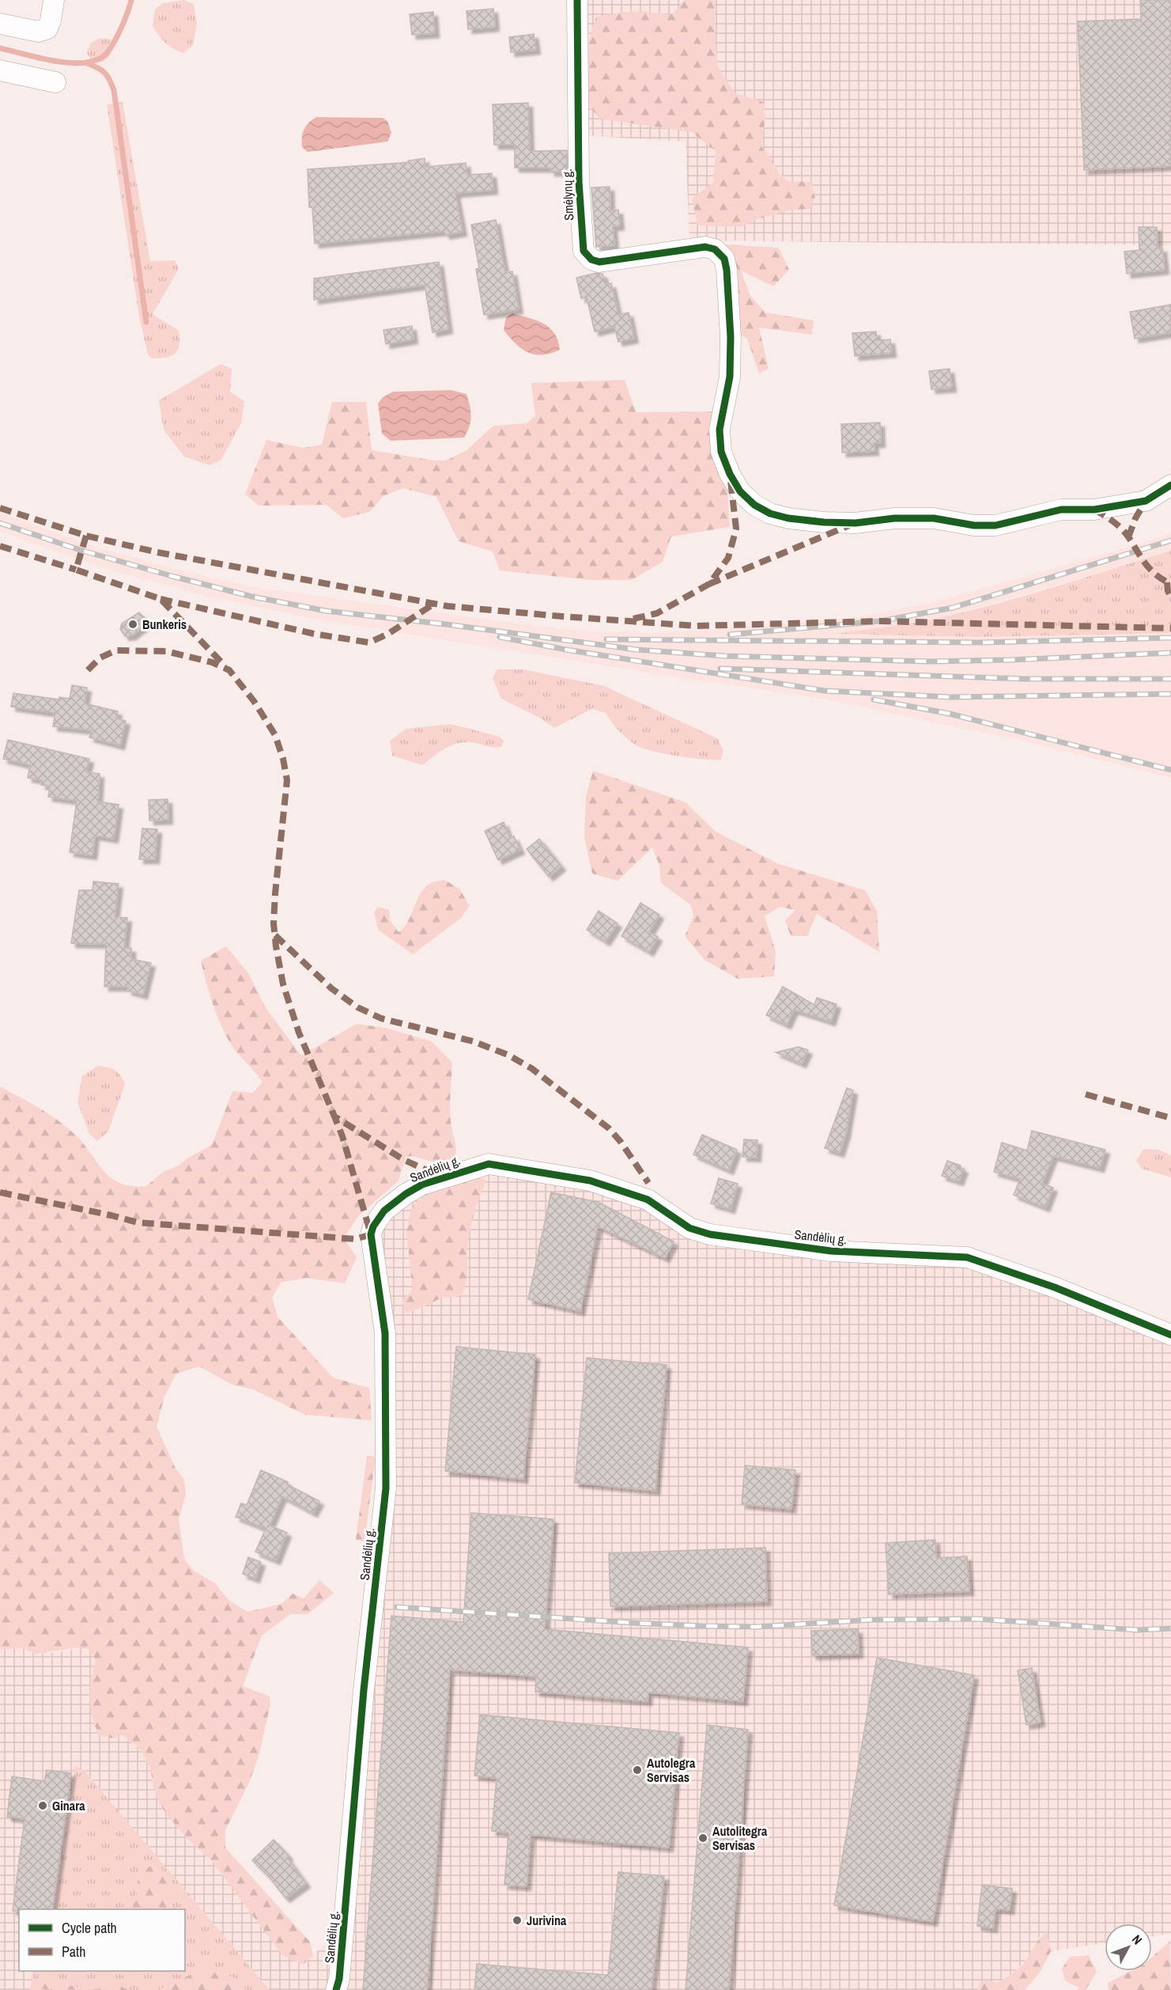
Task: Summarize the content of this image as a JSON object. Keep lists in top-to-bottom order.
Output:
{
  "streets": {
    "street": ["Smėlynų g.", "Sandėlių g."]
  },
  "places": [
    "Bunkeris",
    "Autolegra Servisas",
    "Ginara",
    "Autolitegra Servisas",
    "Jurivina"
  ],
  "legend": ["Cycle path", "Path"],
  "north": "top right"
}
